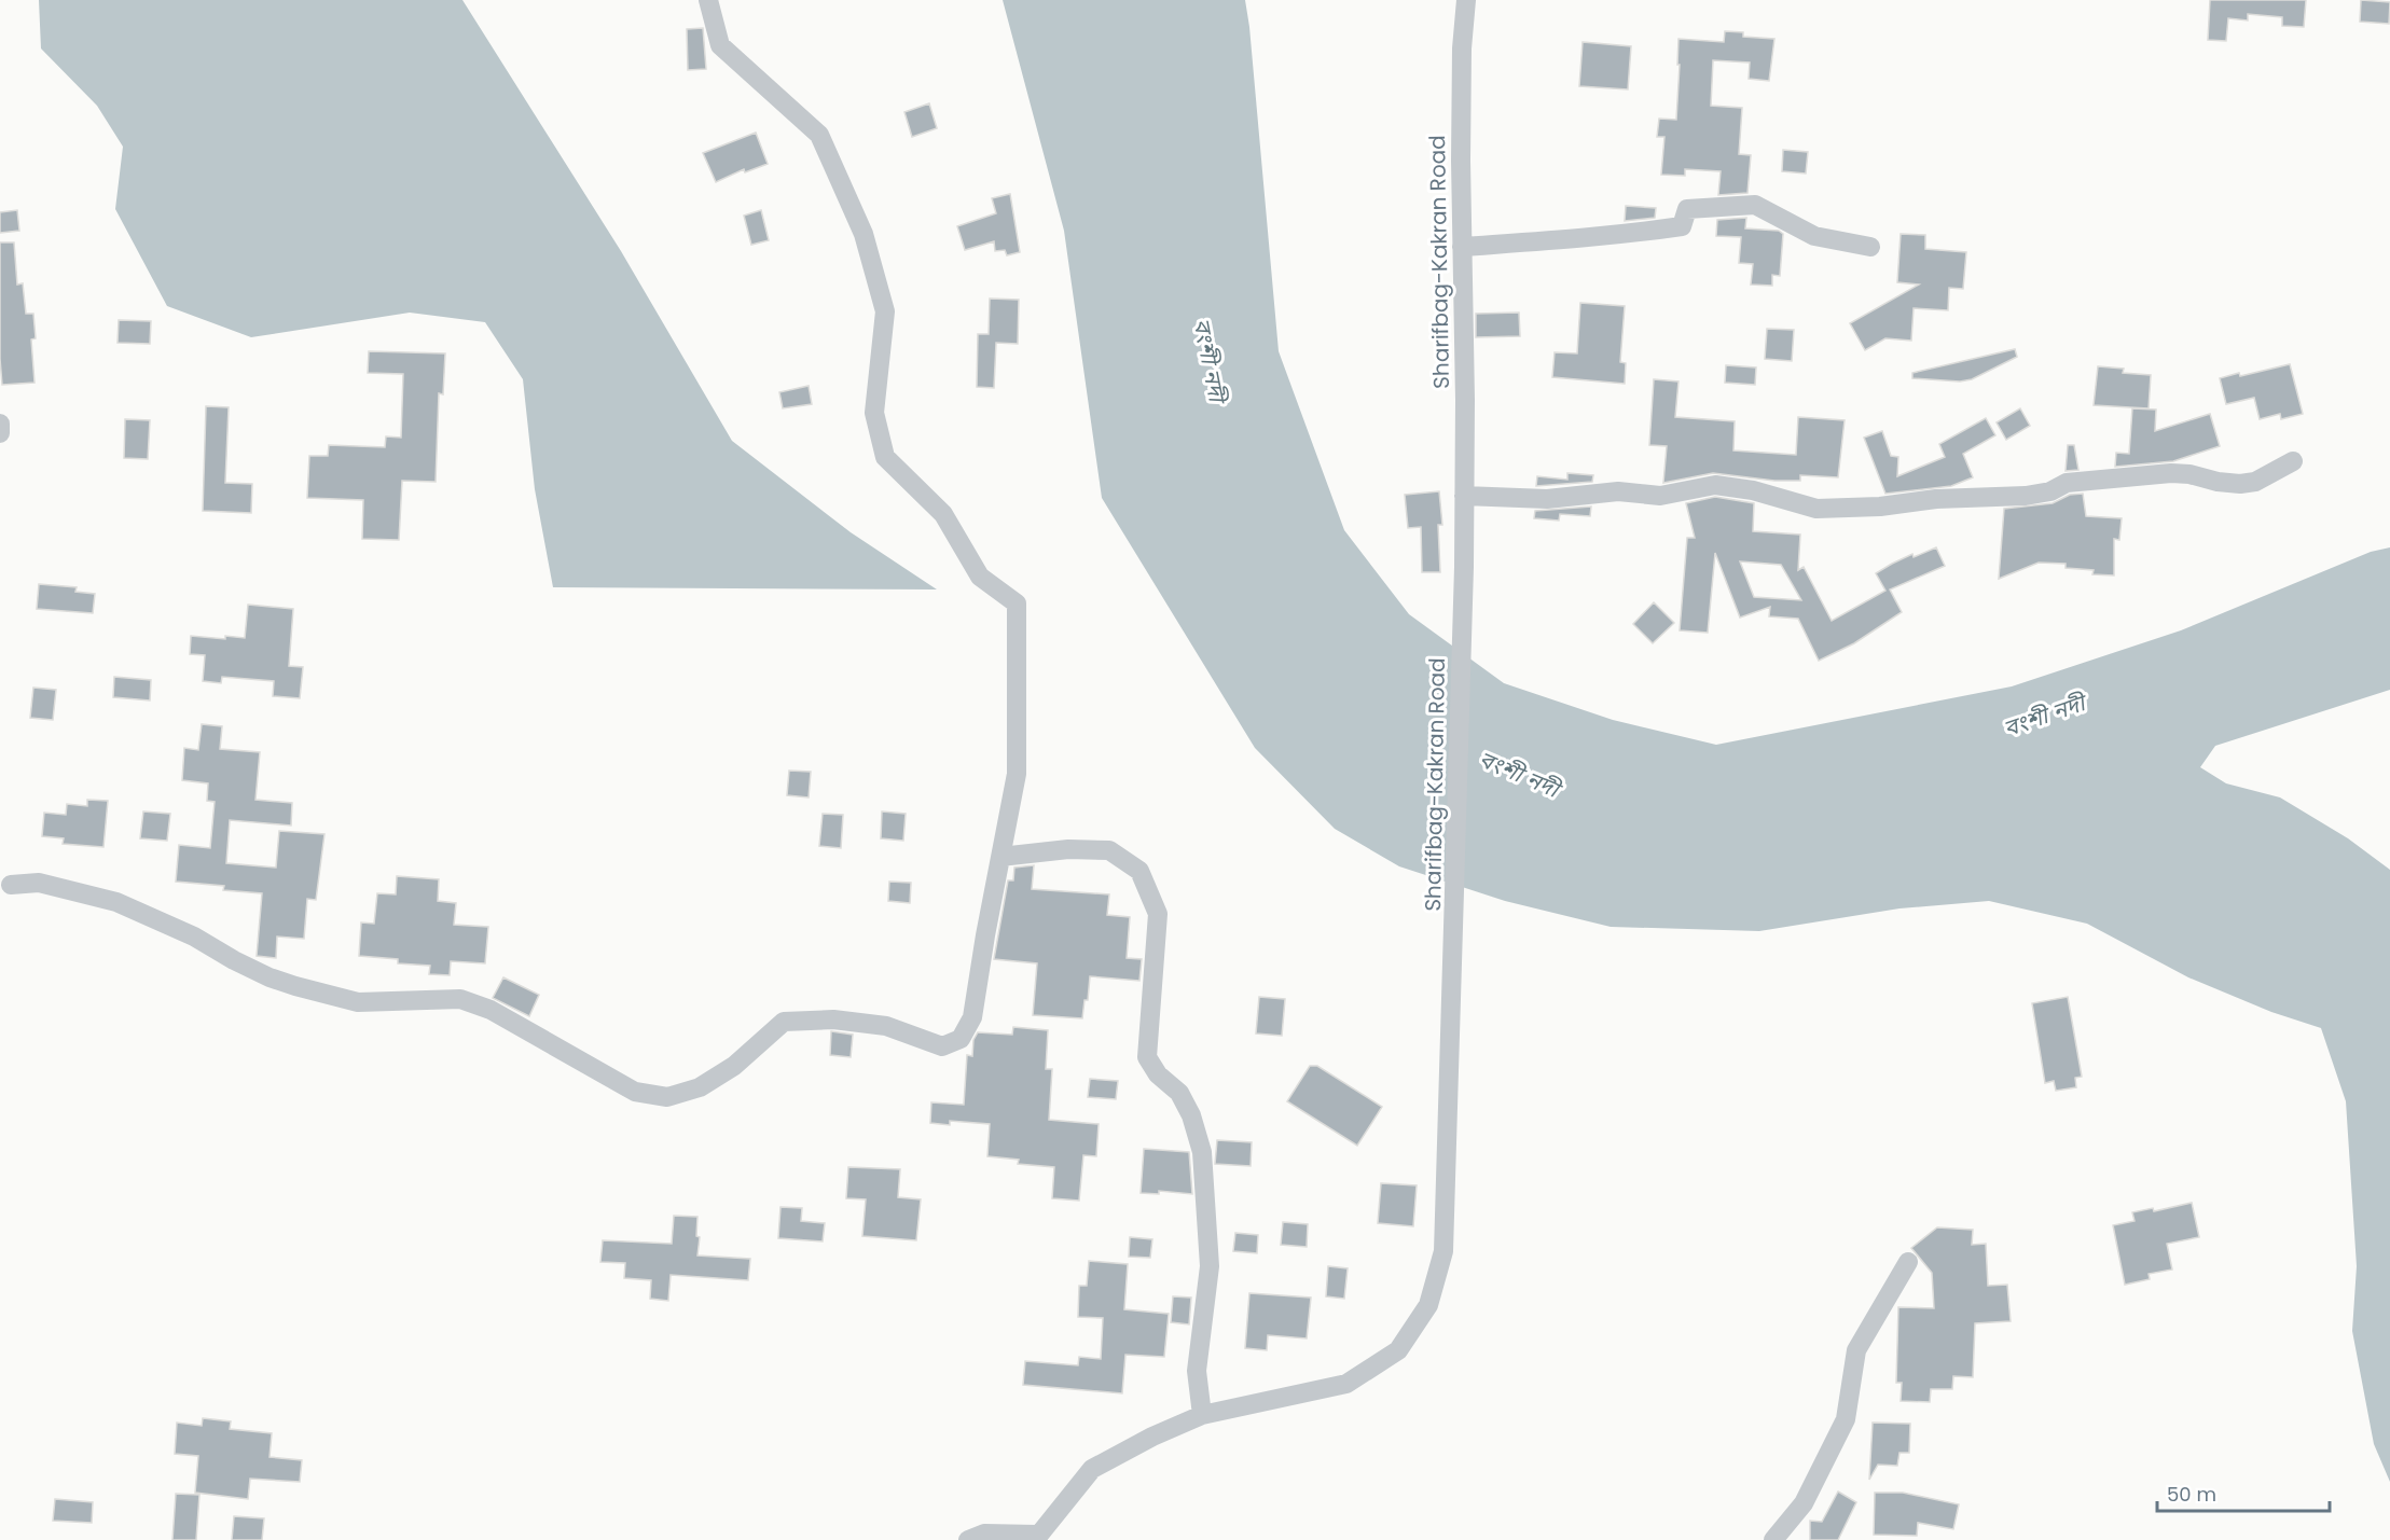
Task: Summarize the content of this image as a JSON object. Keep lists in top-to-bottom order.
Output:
{
  "streets": {
    "street": ["Sharifbag-Kakran Road"]
  },
  "water": ["বংশী নদী"],
  "scale_bar": "50 m"
}
